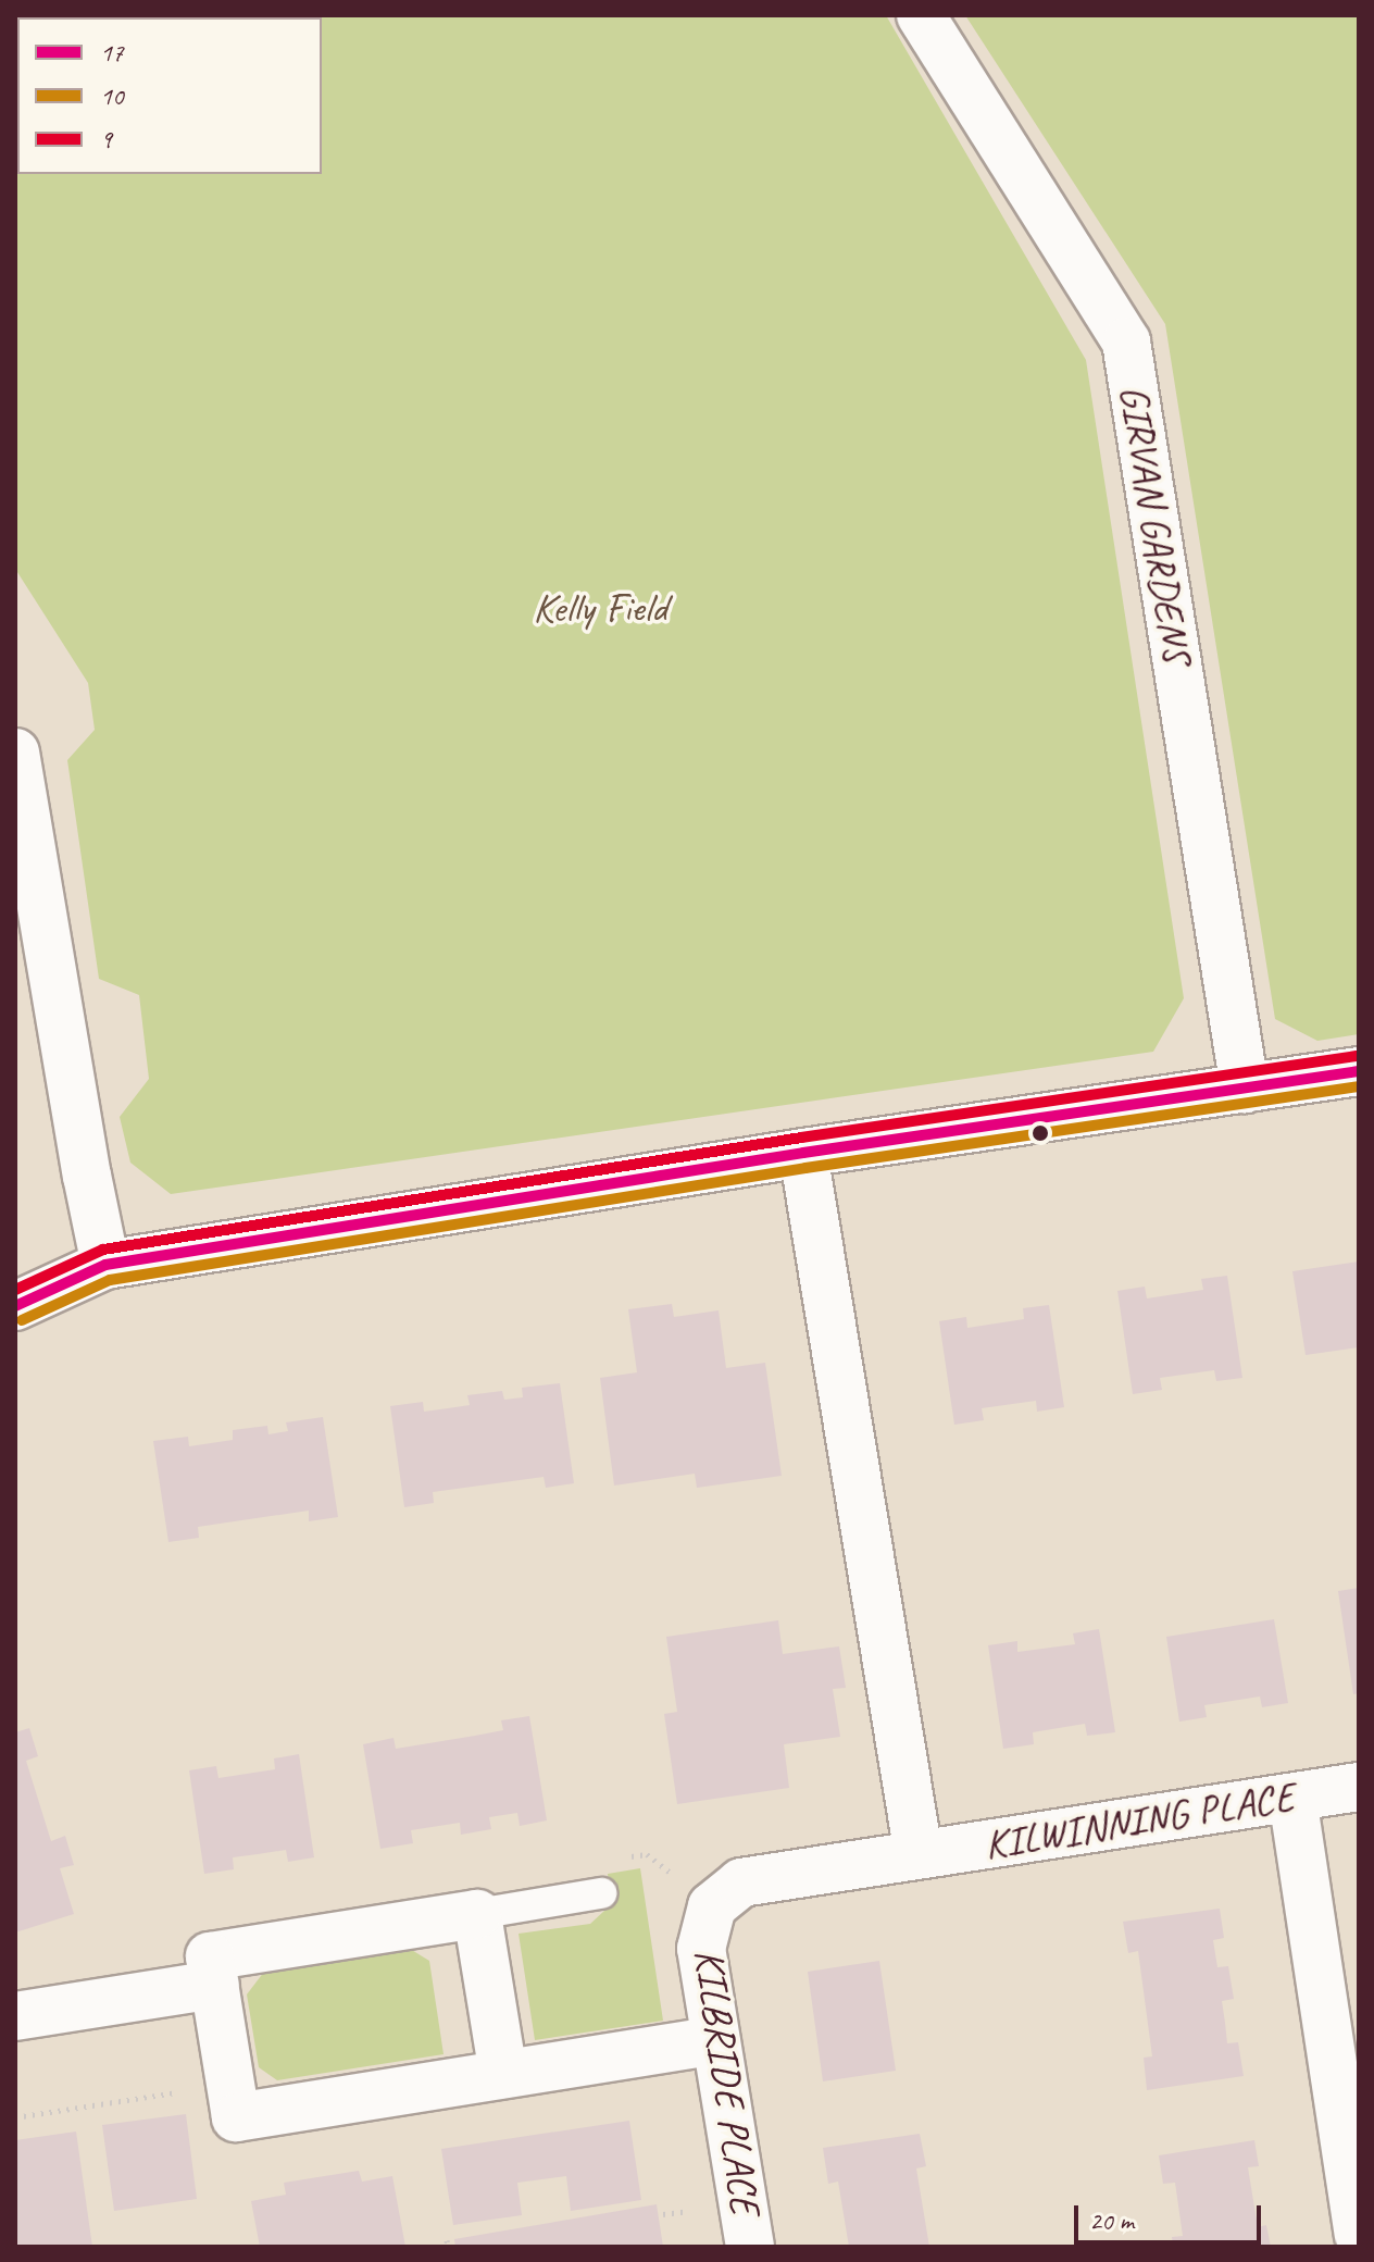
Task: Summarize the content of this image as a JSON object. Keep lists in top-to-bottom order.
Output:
{
  "streets": {
    "street": ["GIRVAN GARDENS", "KILWINNING PLACE", "KILBRIDE PLACE"]
  },
  "crossings": [
    ["KILWINNING PLACE", "KILBRIDE PLACE"]
  ],
  "parks": ["Kelly Field"],
  "lines": ["transit line 9", "transit line 17", "transit line 10"],
  "legend": ["17", "10", "9"],
  "scale_bar": "20 m"
}
